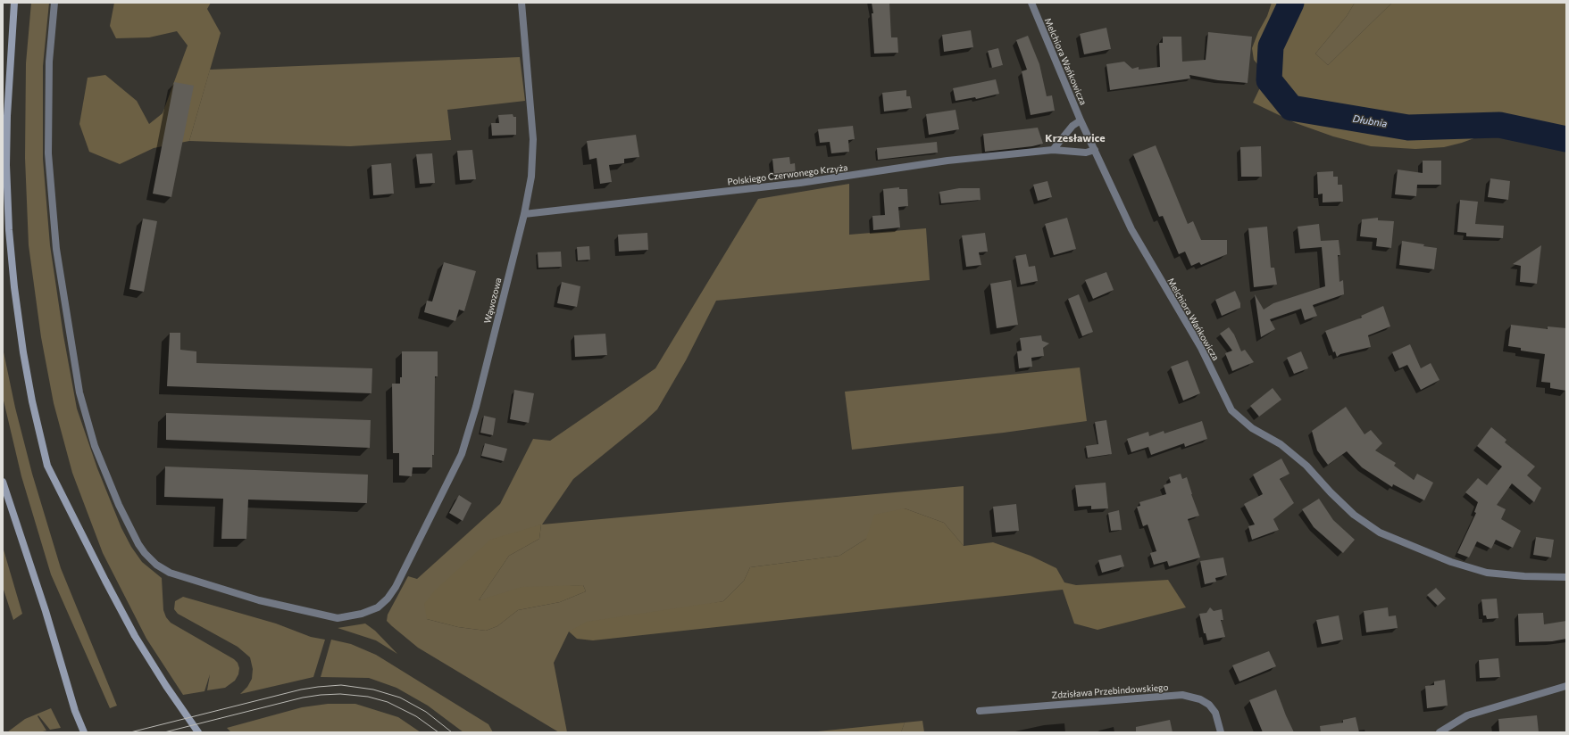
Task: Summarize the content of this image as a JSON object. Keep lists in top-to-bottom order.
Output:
{
  "streets": {
    "street": [
      "Melchiora Wańkowicza",
      "Polskiego Czerwonego Krzyża",
      "Wąwozowa",
      "Zdzisława Przebindowskiego"
    ]
  },
  "crossings": [
    ["Melchiora Wańkowicza", "Polskiego Czerwonego Krzyża"],
    ["Polskiego Czerwonego Krzyża", "Wąwozowa"]
  ],
  "districts": ["Krzesławice"],
  "water": ["Dłubnia"]
}
